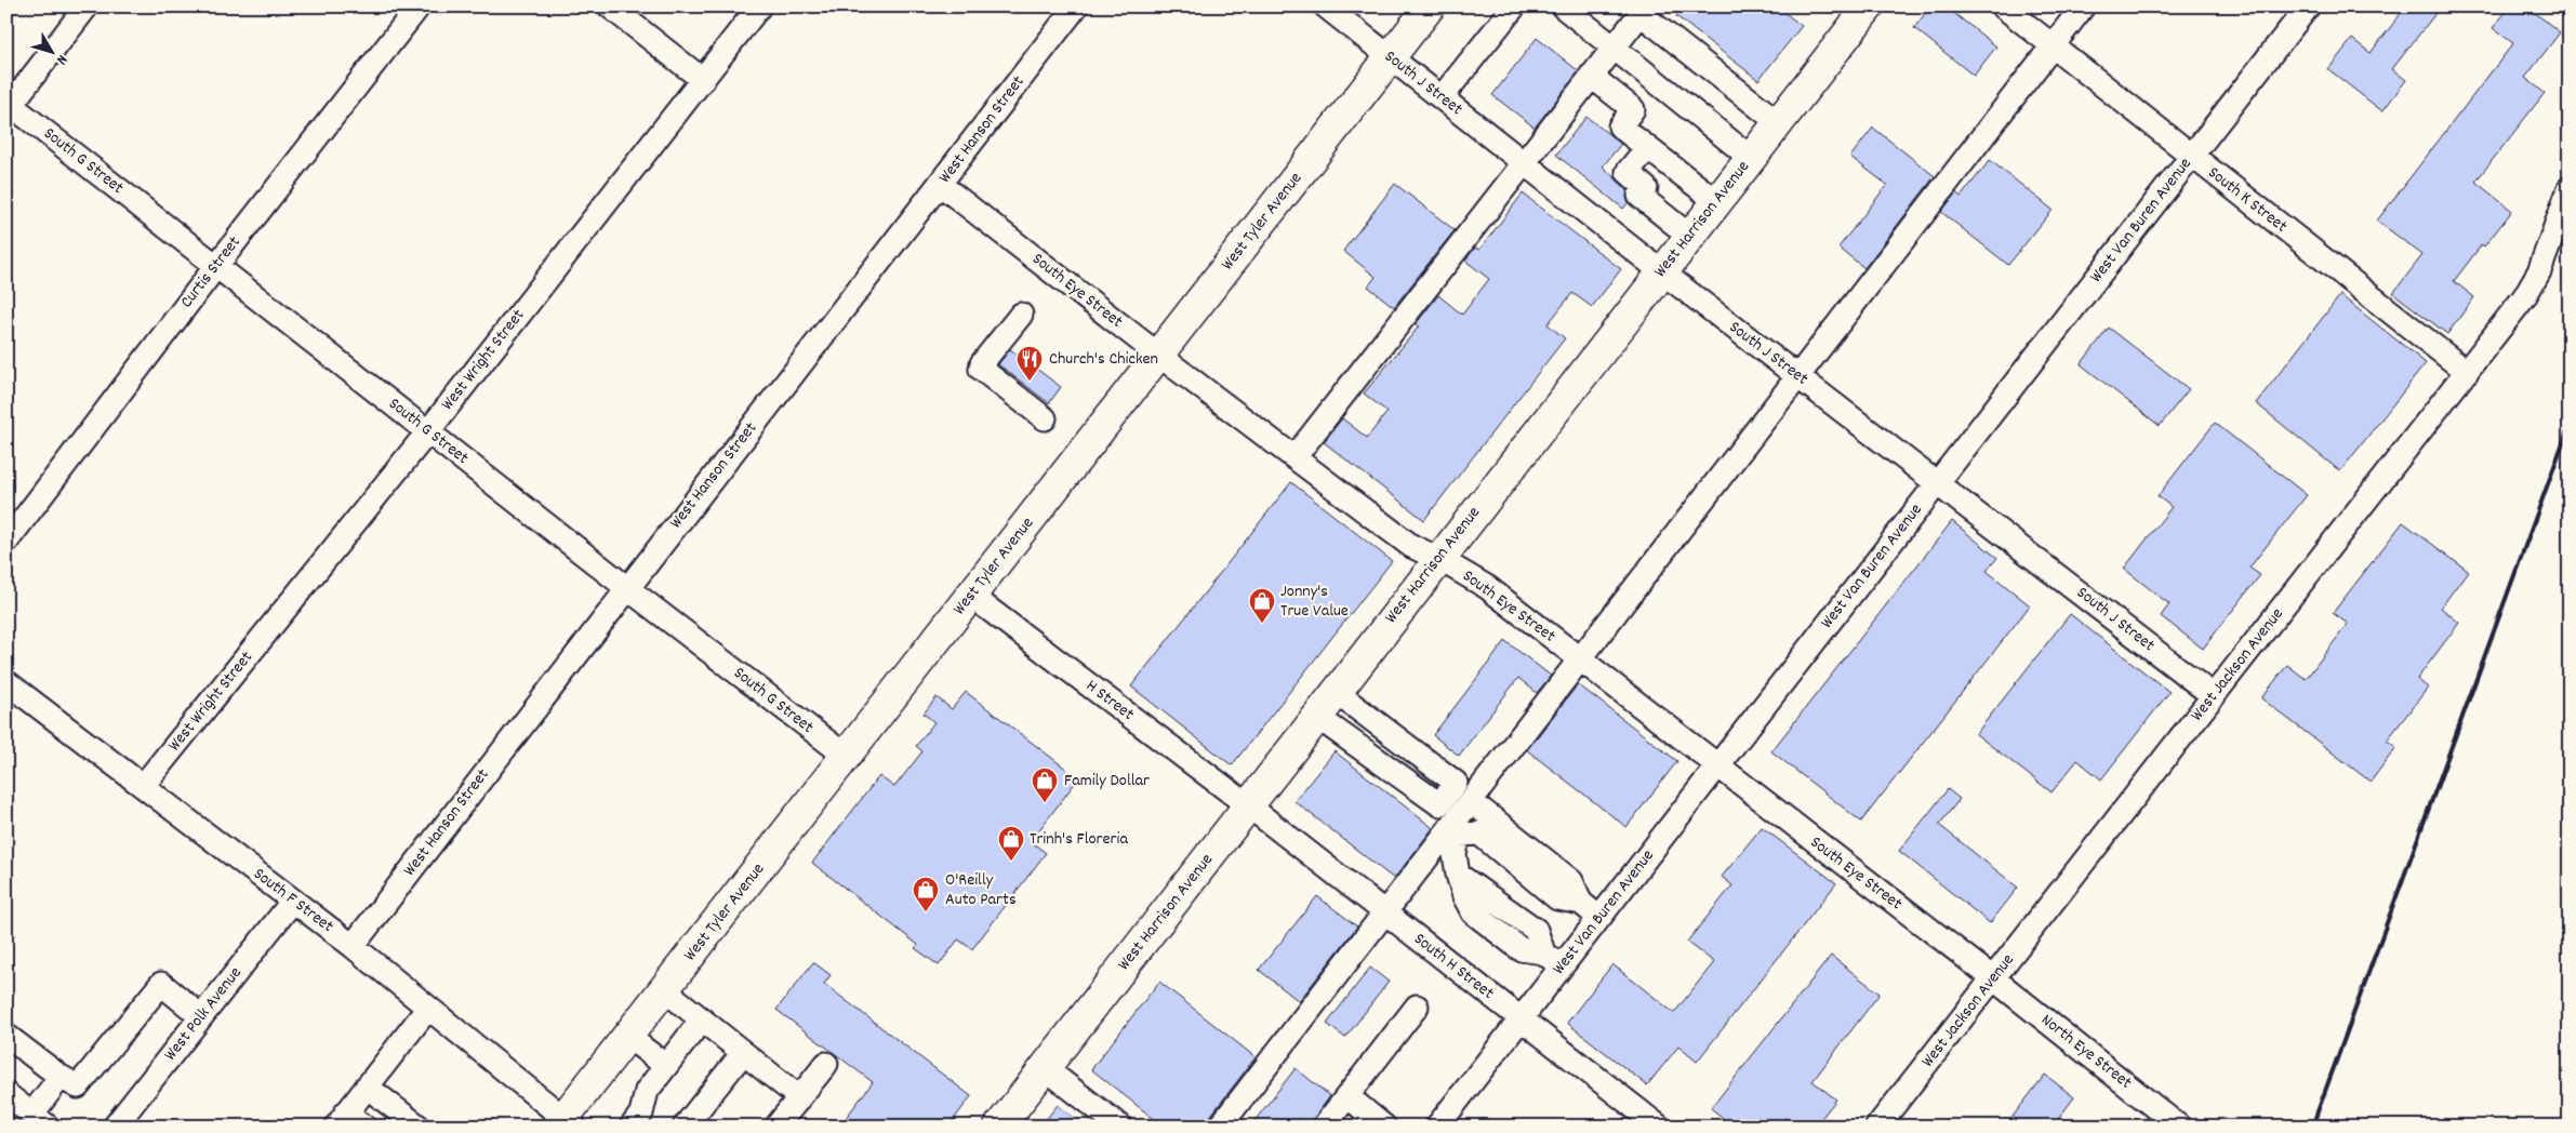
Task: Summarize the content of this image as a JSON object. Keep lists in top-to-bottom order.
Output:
{
  "streets": {
    "main road": ["West Harrison Avenue", "West Tyler Avenue"],
    "street": [
      "South J Street",
      "West Hanson Street",
      "South G Street",
      "South K Street",
      "West Van Buren Avenue",
      "Curtis Street",
      "South Eye Street",
      "West Wright Street",
      "West Jackson Avenue",
      "H Street",
      "South F Street",
      "South H Street",
      "West Polk Avenue",
      "North Eye Street"
    ]
  },
  "crossings": [
    ["South J Street", "West Harrison Avenue"],
    ["South J Street", "West Van Buren Avenue"],
    ["South J Street", "West Tyler Avenue"],
    ["South J Street", "West Jackson Avenue"],
    ["West Hanson Street", "South G Street"],
    ["West Hanson Street", "South Eye Street"],
    ["West Hanson Street", "South F Street"],
    ["South G Street", "West Tyler Avenue"],
    ["South G Street", "Curtis Street"],
    ["South G Street", "West Wright Street"],
    ["South K Street", "West Van Buren Avenue"],
    ["South K Street", "West Jackson Avenue"],
    ["West Harrison Avenue", "South Eye Street"],
    ["West Harrison Avenue", "H Street"],
    ["West Harrison Avenue", "South H Street"],
    ["West Van Buren Avenue", "South Eye Street"],
    ["West Van Buren Avenue", "South H Street"],
    ["West Tyler Avenue", "South Eye Street"],
    ["West Tyler Avenue", "H Street"],
    ["West Tyler Avenue", "South F Street"],
    ["South Eye Street", "West Jackson Avenue"],
    ["South Eye Street", "North Eye Street"],
    ["West Wright Street", "South F Street"],
    ["West Jackson Avenue", "North Eye Street"],
    ["H Street", "South H Street"],
    ["South F Street", "West Polk Avenue"]
  ],
  "places": {
    "restaurant": ["Church's Chicken"],
    "shop": [
      "Jonny's True Value",
      "Family Dollar",
      "Trinh's Floreria",
      "O'Reilly Auto Parts"
    ]
  },
  "north": "bottom right"
}
